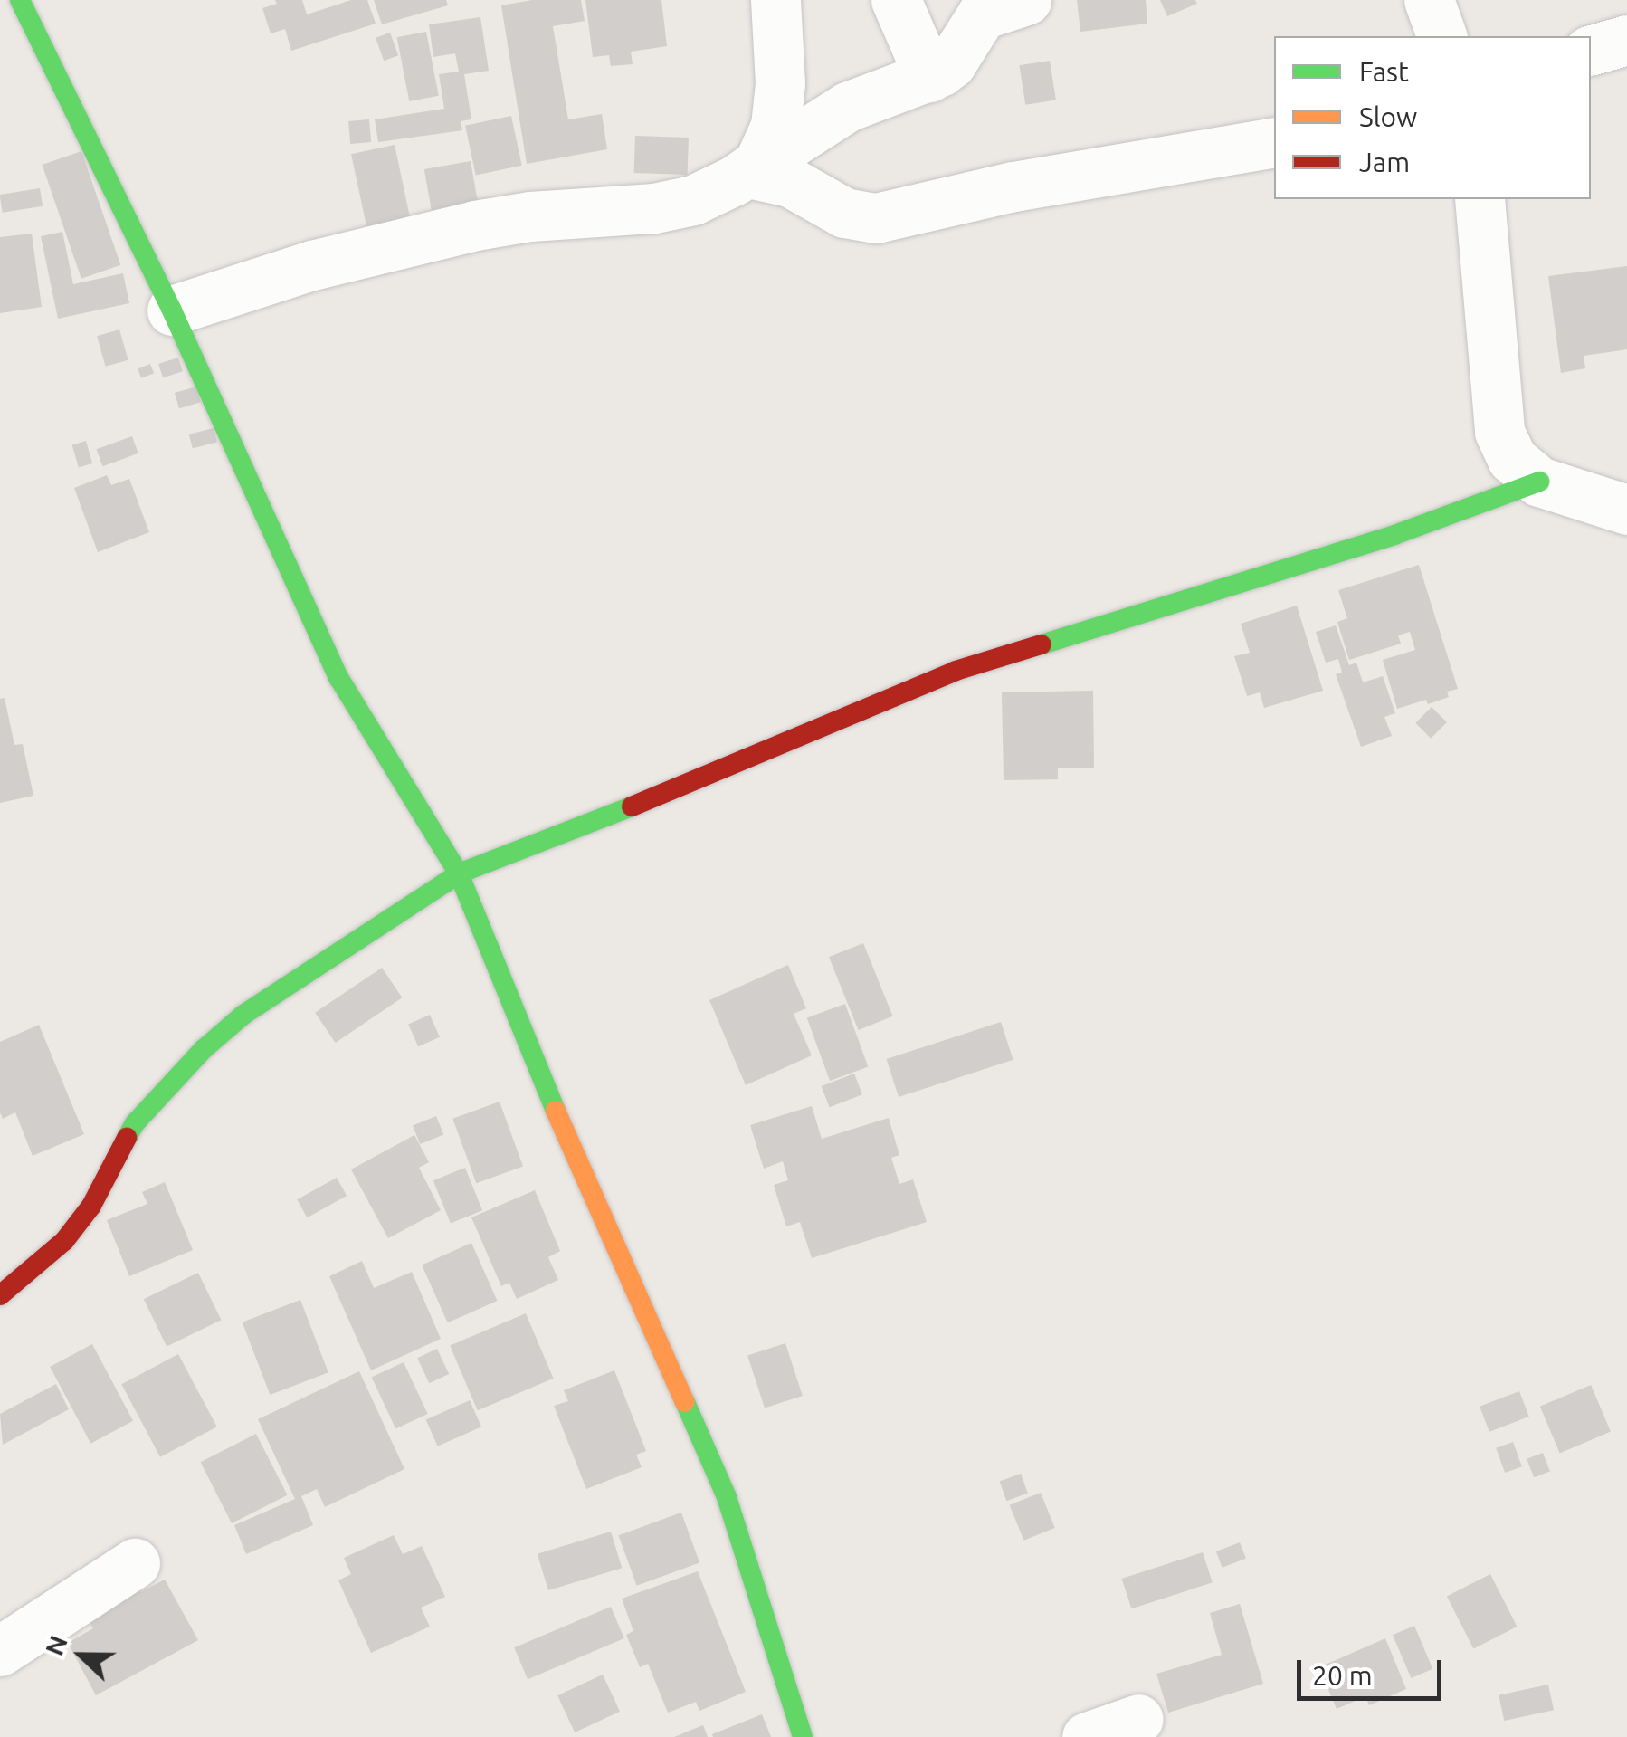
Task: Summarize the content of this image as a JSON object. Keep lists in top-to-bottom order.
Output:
{
  "legend": ["Fast", "Slow", "Jam"],
  "scale_bar": "20 m",
  "north": "left"
}
